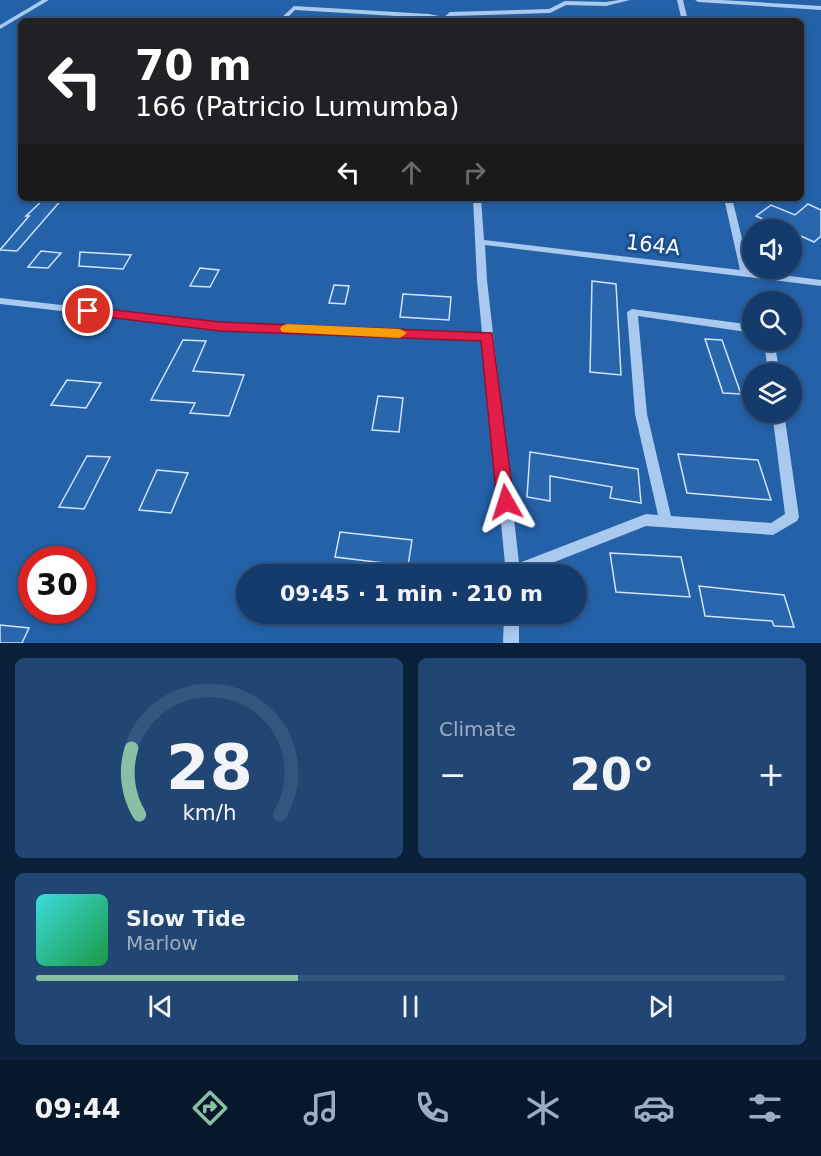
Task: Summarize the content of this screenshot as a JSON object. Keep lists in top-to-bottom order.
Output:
{
  "streets": {
    "street": ["164A"]
  },
  "page": {
    "turn": ["70 m", "166 (Patricio Lumumba)"],
    "limit": "30",
    "trip": "09:45 · 1 min · 210 m",
    "tile": "Climate",
    "heat": ["−", "20°", "+"],
    "song": ["Slow Tide", "Marlow"],
    "tabs": "09:44",
    "gauge": ["28", "km/h"]
  }
}
